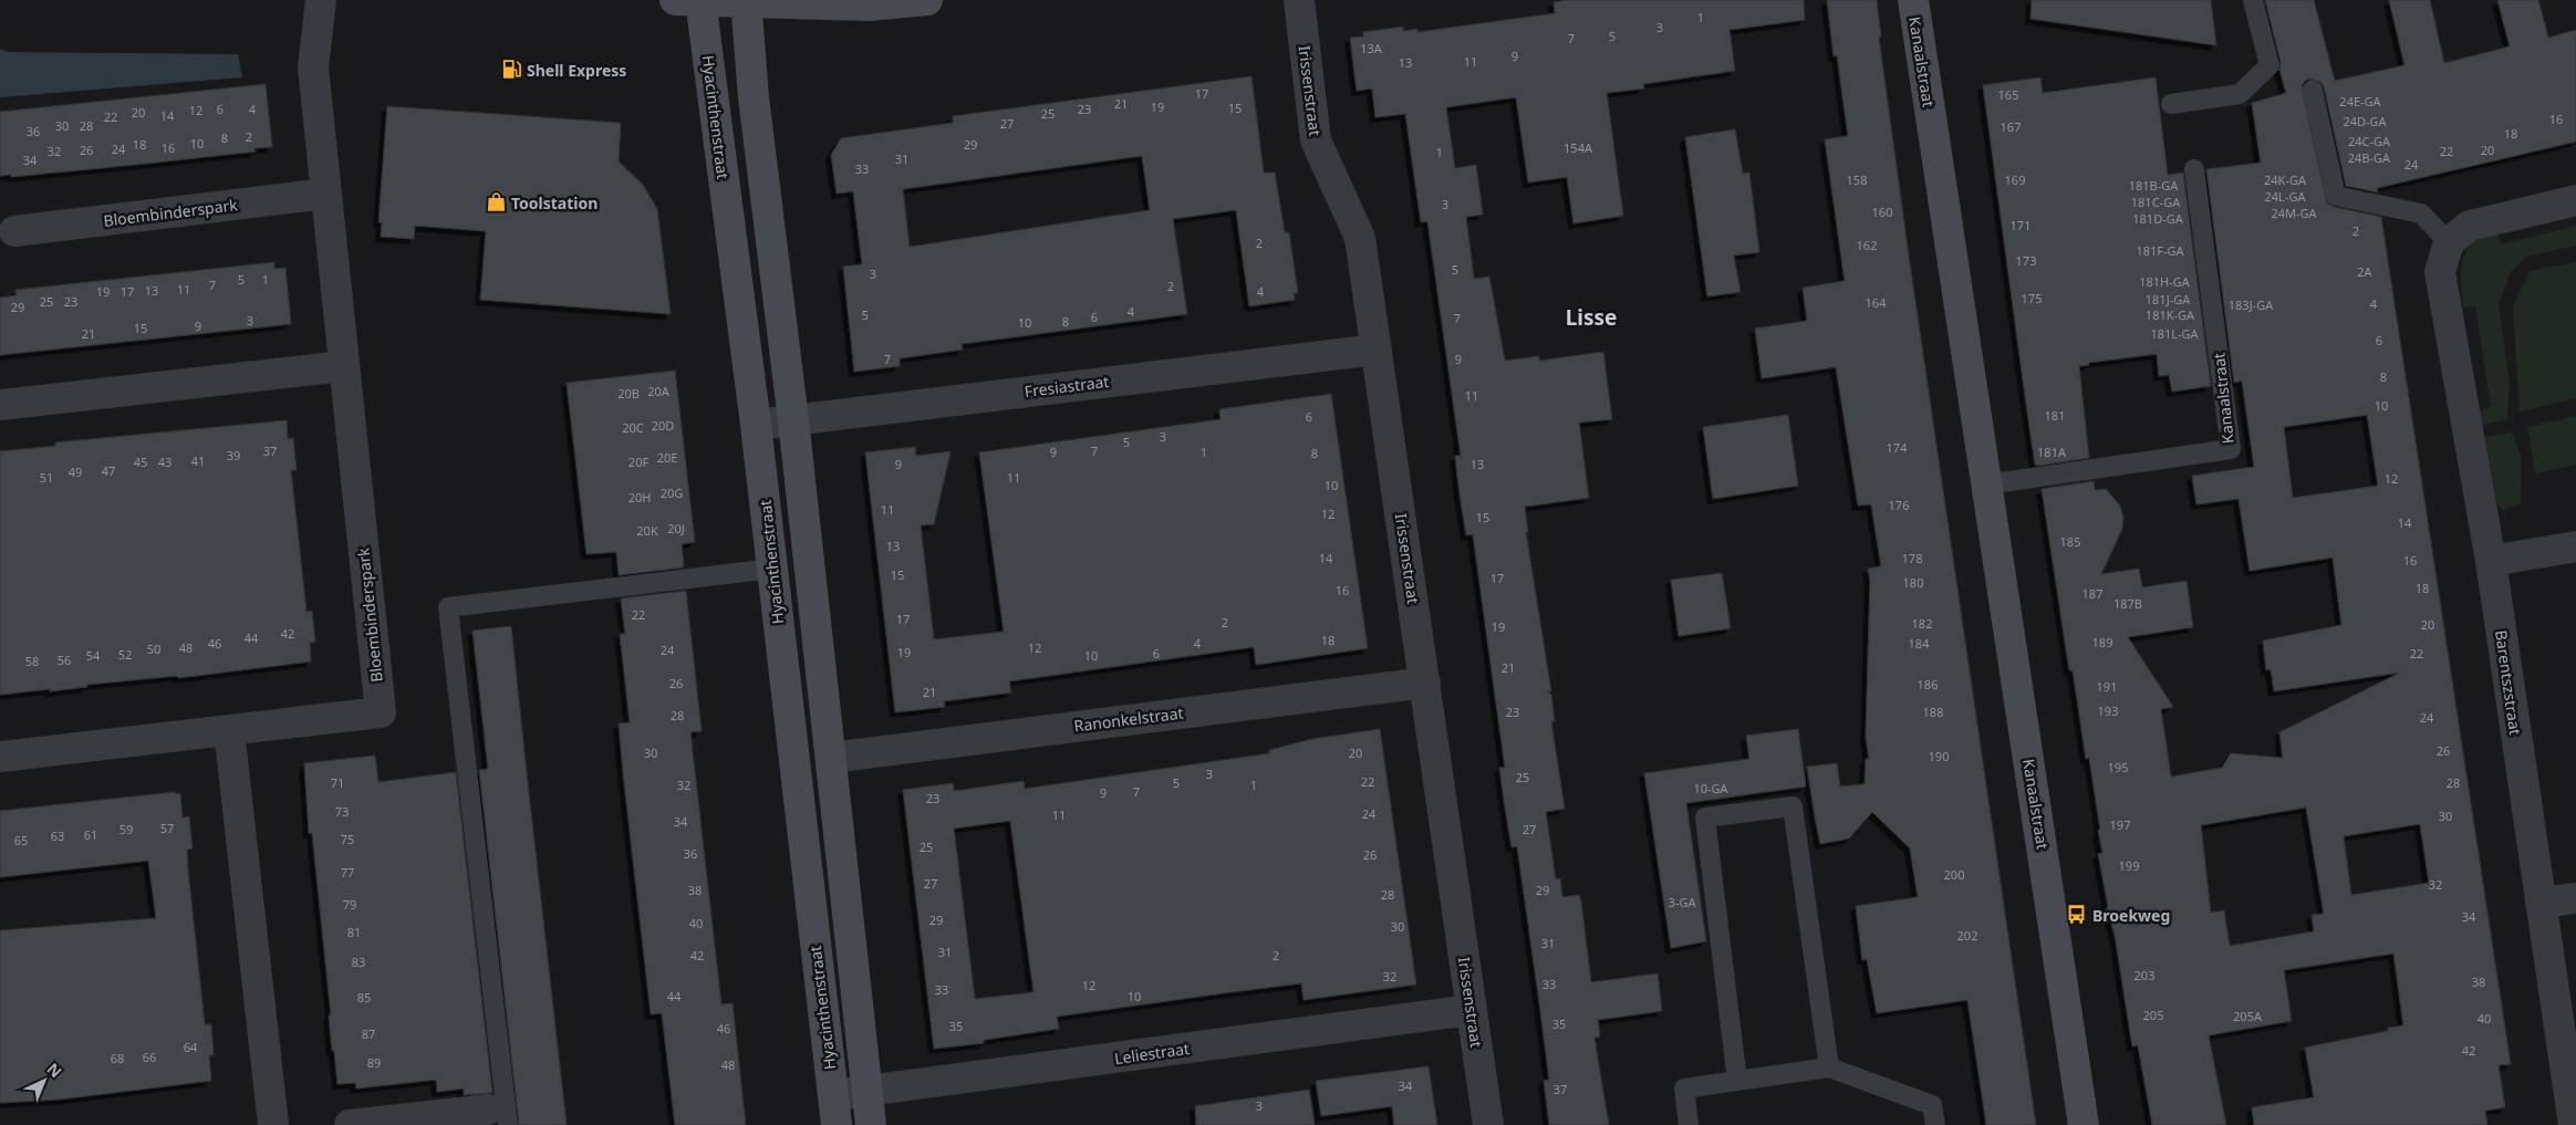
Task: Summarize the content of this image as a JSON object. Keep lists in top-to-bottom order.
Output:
{
  "streets": {
    "main road": ["Kanaalstraat", "Hyacinthenstraat"],
    "street": [
      "Irissenstraat",
      "Bloembinderspark",
      "Fresiastraat",
      "Barentszstraat",
      "Ranonkelstraat",
      "Leliestraat"
    ]
  },
  "crossings": [
    ["Irissenstraat", "Fresiastraat"],
    ["Irissenstraat", "Ranonkelstraat"],
    ["Irissenstraat", "Leliestraat"],
    ["Hyacinthenstraat", "Fresiastraat"],
    ["Hyacinthenstraat", "Leliestraat"]
  ],
  "districts": ["Lisse"],
  "places": {
    "fuel station": ["Shell Express"],
    "shop": ["Toolstation"],
    "bus stop": ["Broekweg"]
  },
  "house_numbers": [
    "1",
    "3",
    "5",
    "7",
    "13A",
    "9",
    "11",
    "13",
    "17",
    "165",
    "24E-GA",
    "21",
    "19",
    "15",
    "6",
    "4",
    "23",
    "12",
    "20",
    "25",
    "14",
    "22",
    "16",
    "24D-GA",
    "27",
    "30",
    "28",
    "167",
    "36",
    "18",
    "2",
    "8",
    "24C-GA",
    "10",
    "18",
    "29",
    "16",
    "154A",
    "24",
    "26",
    "20",
    "32",
    "22",
    "1",
    "24B-GA",
    "31",
    "34",
    "24",
    "33",
    "158",
    "169",
    "24K-GA",
    "181B-GA",
    "24L-GA",
    "181C-GA",
    "3",
    "160",
    "24M-GA",
    "181D-GA",
    "171",
    "2",
    "2",
    "162",
    "181F-GA",
    "173",
    "5",
    "2A",
    "3",
    "5",
    "1",
    "181H-GA",
    "7",
    "2",
    "11",
    "13",
    "19",
    "17",
    "4",
    "175",
    "181J-GA",
    "25",
    "23",
    "164",
    "4",
    "183J-GA",
    "29",
    "4",
    "5",
    "181K-GA",
    "6",
    "7",
    "3",
    "8",
    "10",
    "9",
    "15",
    "21",
    "181L-GA",
    "6",
    "7",
    "9",
    "8",
    "20A",
    "20B",
    "11",
    "10",
    "181",
    "6",
    "20D",
    "20C",
    "3",
    "5",
    "174",
    "37",
    "7",
    "9",
    "1",
    "181A",
    "8",
    "39",
    "20E",
    "41",
    "45",
    "43",
    "20F",
    "9",
    "13",
    "47",
    "49",
    "51",
    "11",
    "12",
    "10",
    "20G",
    "20H",
    "176",
    "11",
    "12",
    "15",
    "14",
    "20J",
    "20K",
    "185",
    "13",
    "14",
    "178",
    "16",
    "15",
    "17",
    "180",
    "18",
    "16",
    "187",
    "187B",
    "22",
    "17",
    "2",
    "182",
    "20",
    "19",
    "42",
    "44",
    "18",
    "189",
    "46",
    "4",
    "184",
    "48",
    "12",
    "50",
    "24",
    "19",
    "6",
    "22",
    "52",
    "54",
    "10",
    "56",
    "58",
    "21",
    "26",
    "186",
    "191",
    "21",
    "193",
    "23",
    "188",
    "28",
    "24",
    "26",
    "30",
    "20",
    "190",
    "195",
    "3",
    "25",
    "22",
    "71",
    "5",
    "28",
    "32",
    "1",
    "10-GA",
    "7",
    "9",
    "23",
    "73",
    "24",
    "11",
    "30",
    "34",
    "197",
    "57",
    "59",
    "27",
    "61",
    "63",
    "75",
    "65",
    "25",
    "36",
    "26",
    "199",
    "77",
    "200",
    "27",
    "32",
    "38",
    "29",
    "28",
    "3-GA",
    "79",
    "34",
    "29",
    "40",
    "30",
    "81",
    "202",
    "31",
    "31",
    "42",
    "2",
    "83",
    "203",
    "32",
    "38",
    "33",
    "12",
    "33",
    "44",
    "10",
    "85",
    "205",
    "205A",
    "40",
    "35",
    "35",
    "46",
    "87",
    "64",
    "42",
    "66",
    "68",
    "89",
    "48",
    "34",
    "37",
    "3"
  ],
  "north": "top right"
}
